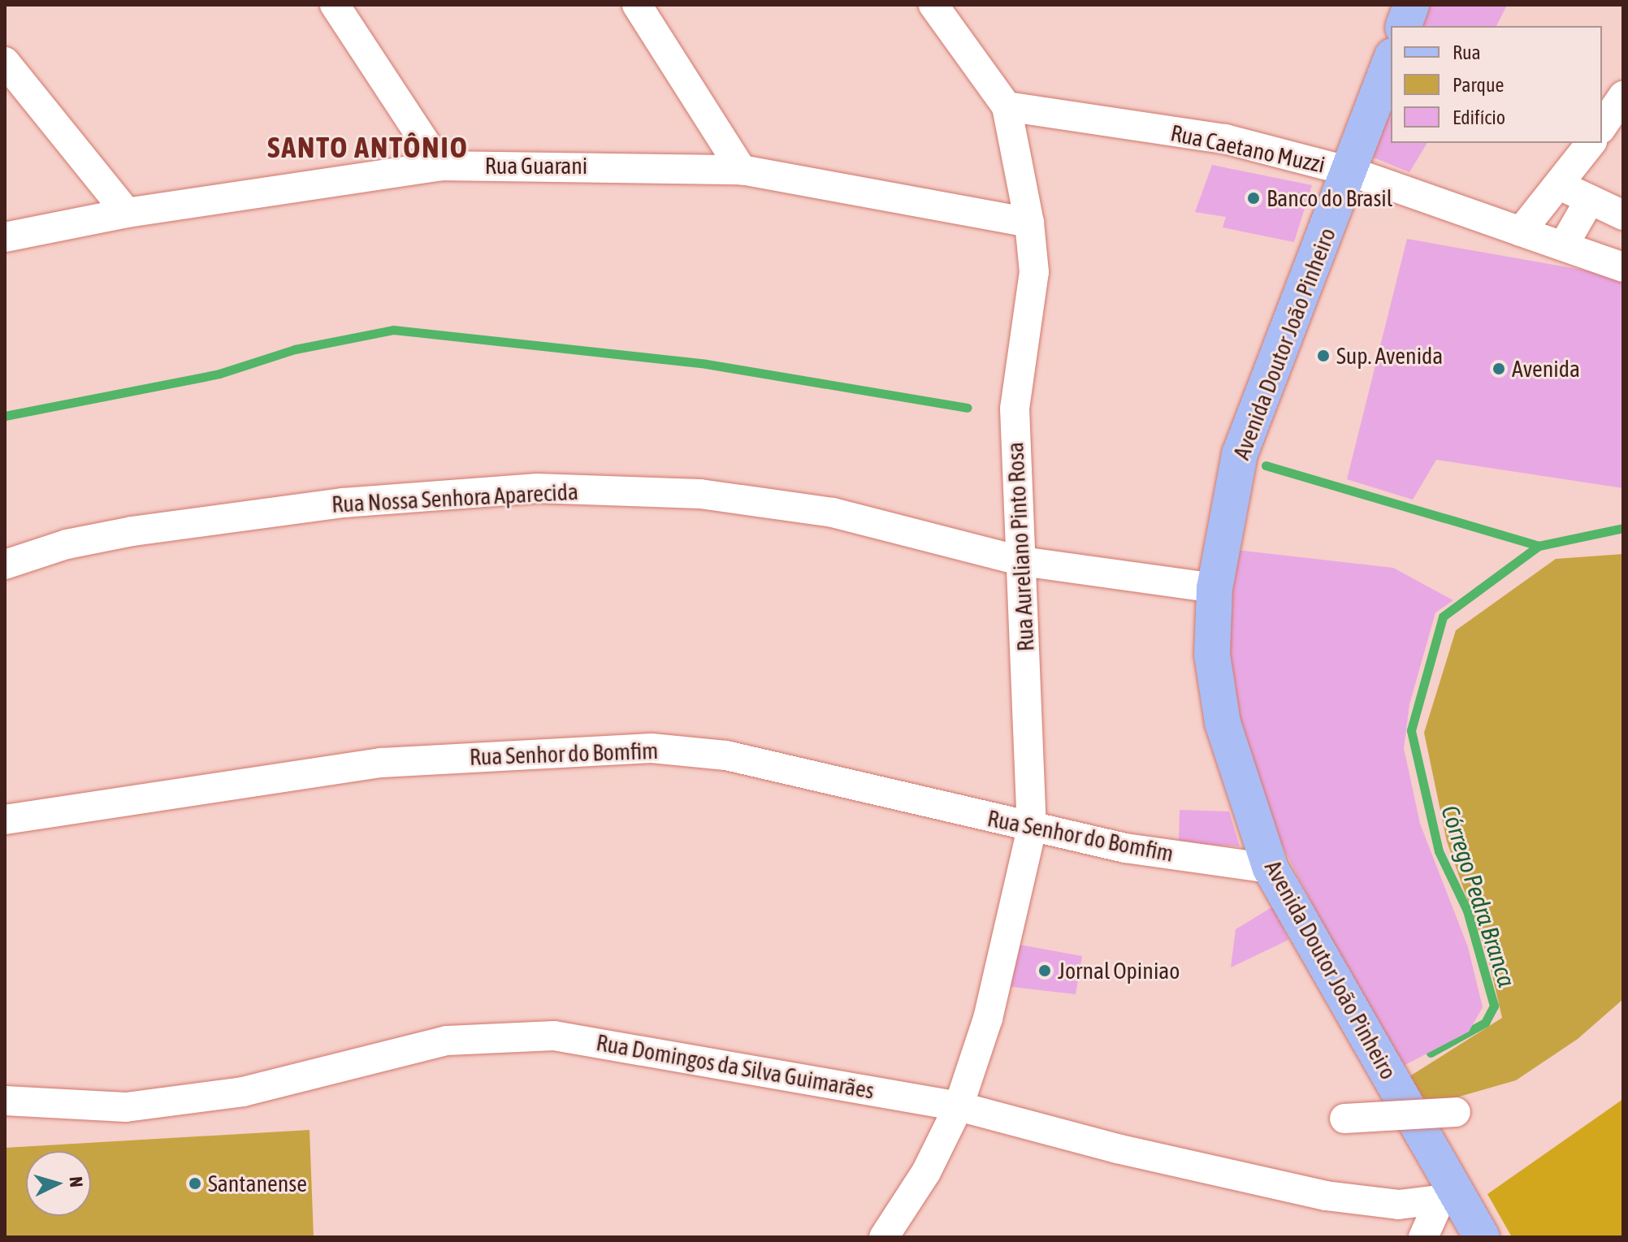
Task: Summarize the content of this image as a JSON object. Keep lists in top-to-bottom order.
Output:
{
  "streets": {
    "main road": ["Avenida Doutor João Pinheiro"],
    "street": [
      "Rua Caetano Muzzi",
      "Rua Guarani",
      "Rua Nossa Senhora Aparecida",
      "Rua Aureliano Pinto Rosa",
      "Rua Senhor do Bomfim",
      "Rua Domingos da Silva Guimarães"
    ]
  },
  "crossings": [
    ["Rua Caetano Muzzi", "Avenida Doutor João Pinheiro"],
    ["Rua Caetano Muzzi", "Rua Aureliano Pinto Rosa"],
    ["Rua Guarani", "Rua Aureliano Pinto Rosa"],
    ["Avenida Doutor João Pinheiro", "Rua Nossa Senhora Aparecida"],
    ["Avenida Doutor João Pinheiro", "Rua Senhor do Bomfim"],
    ["Avenida Doutor João Pinheiro", "Rua Domingos da Silva Guimarães"],
    ["Rua Nossa Senhora Aparecida", "Rua Aureliano Pinto Rosa"],
    ["Rua Aureliano Pinto Rosa", "Rua Senhor do Bomfim"],
    ["Rua Aureliano Pinto Rosa", "Rua Domingos da Silva Guimarães"]
  ],
  "districts": ["SANTO ANTÔNIO"],
  "water": ["Córrego Pedra Branca"],
  "places": [
    "Banco do Brasil",
    "Sup. Avenida",
    "Avenida",
    "Jornal Opiniao",
    "Santanense"
  ],
  "legend": ["Rua", "Parque", "Edifício"],
  "north": "right"
}
